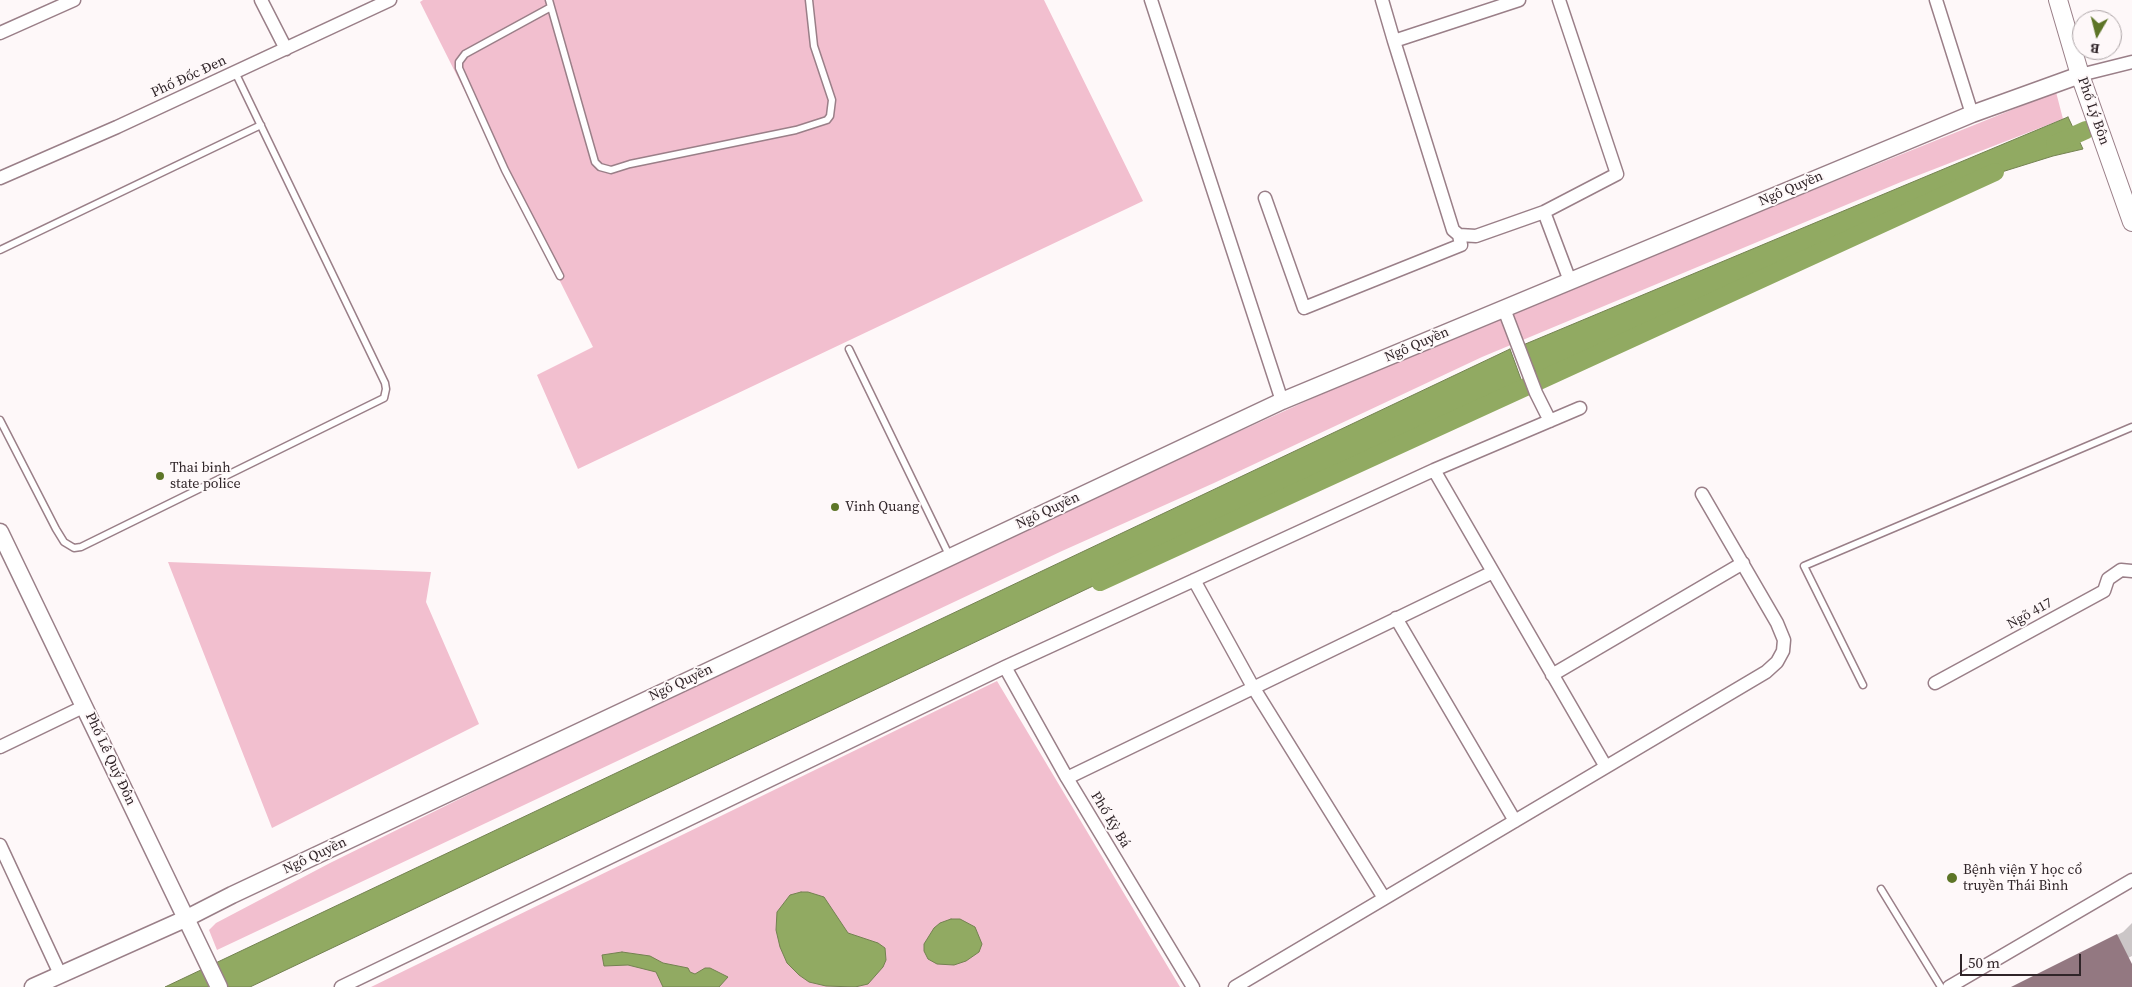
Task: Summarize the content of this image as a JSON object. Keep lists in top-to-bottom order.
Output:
{
  "streets": {
    "main road": ["Phố Lý Bôn"],
    "street": [
      "Phố Đốc Đen",
      "Ngô Quyền",
      "Ngõ 417",
      "Phố Lê Quý Đôn",
      "Phố Kỳ Bá"
    ]
  },
  "crossings": [
    ["Phố Lý Bôn", "Ngô Quyền"],
    ["Ngô Quyền", "Phố Lê Quý Đôn"]
  ],
  "places": ["Thai binh state police", "Vinh Quang", "Bệnh viện Y học cổ truyền Thái Bình"],
  "scale_bar": "50 m",
  "north": "bottom"
}
